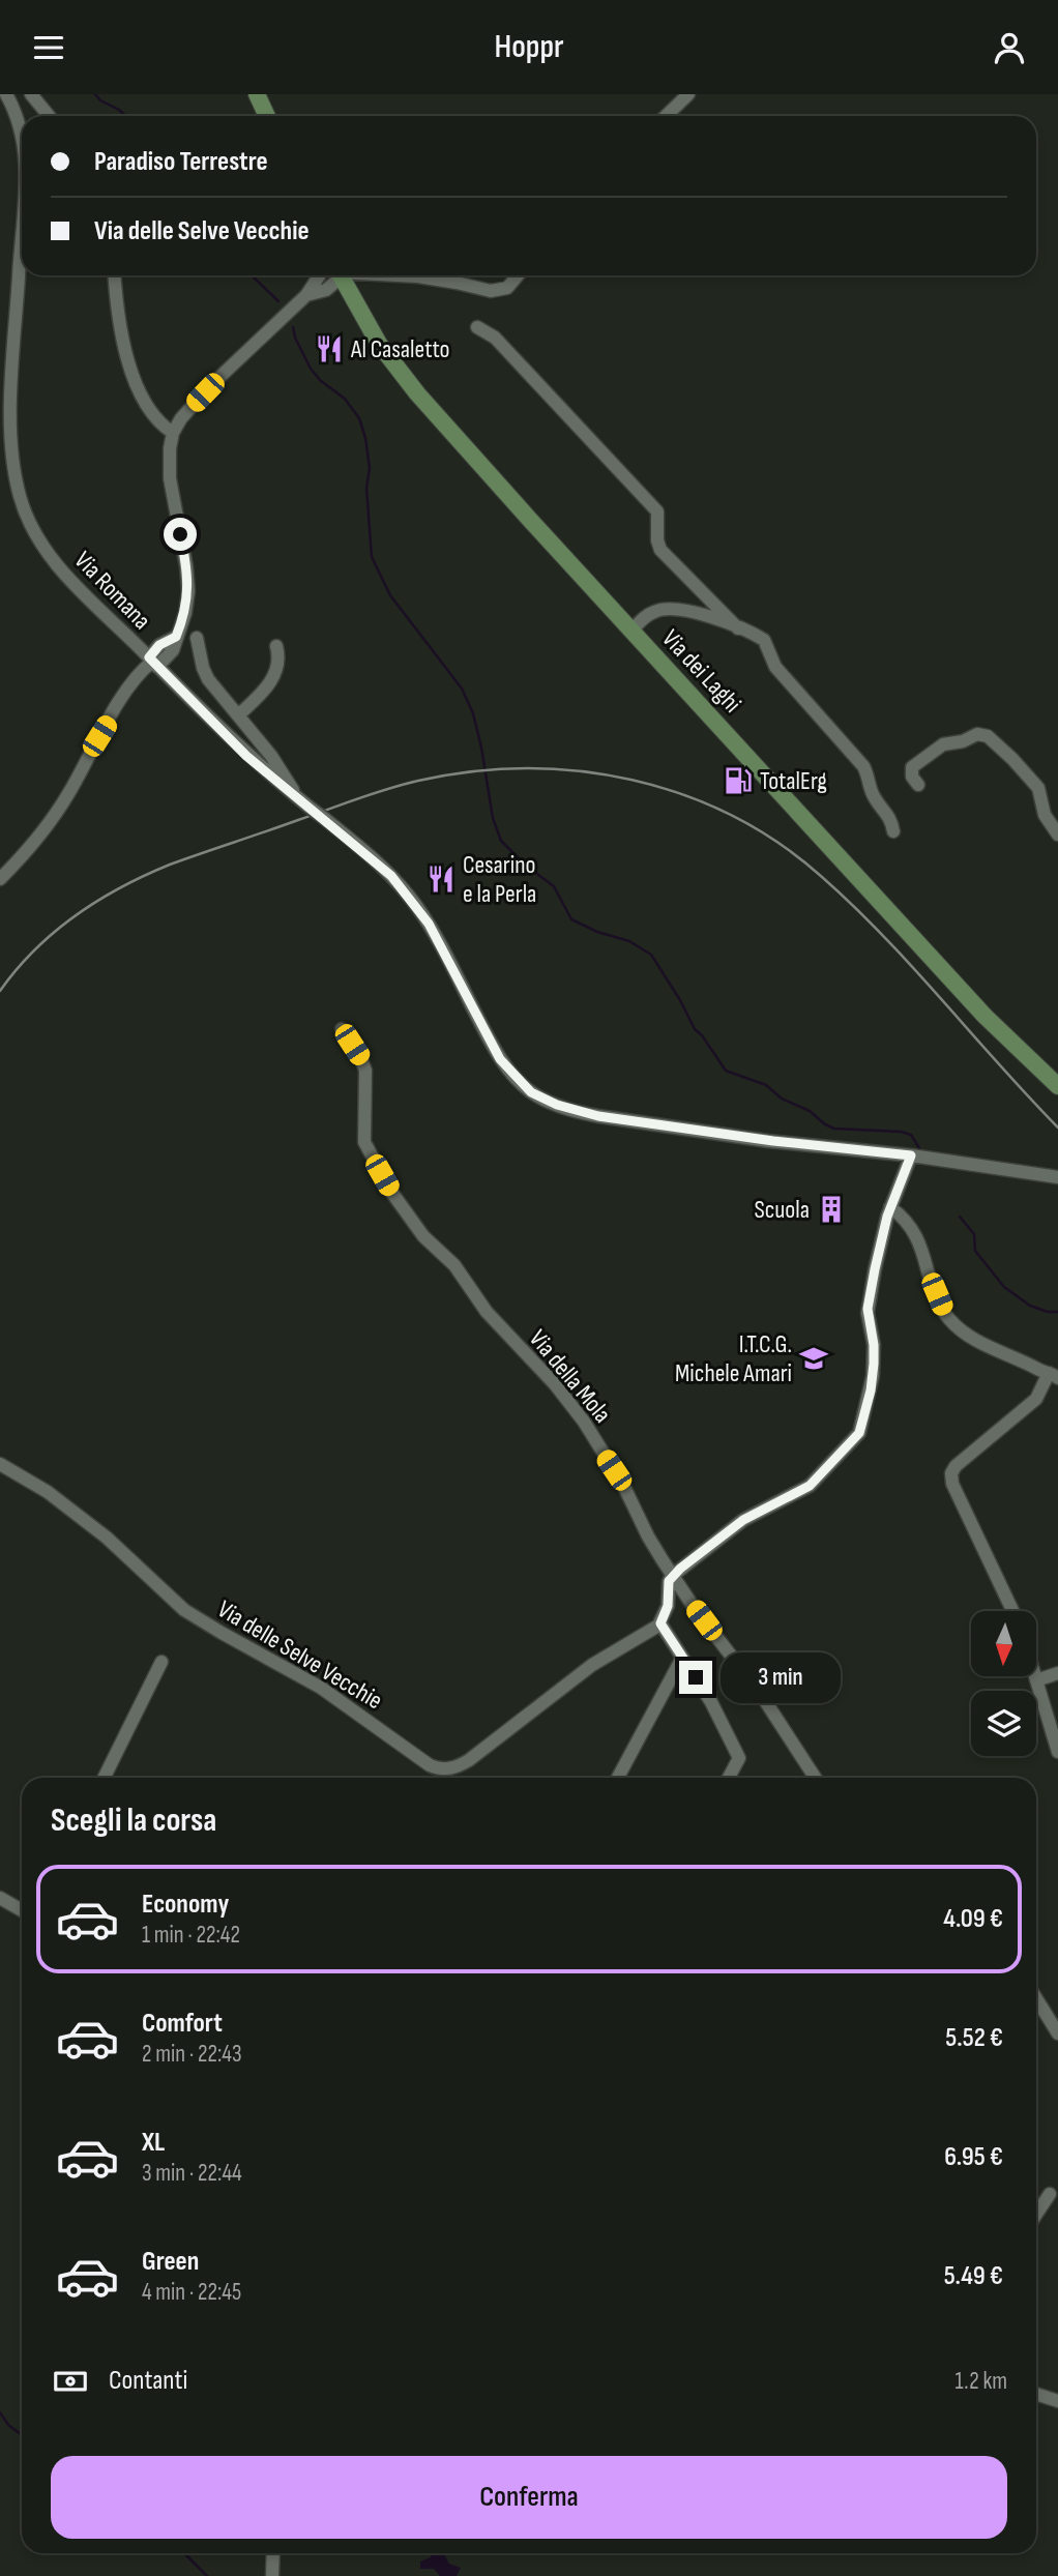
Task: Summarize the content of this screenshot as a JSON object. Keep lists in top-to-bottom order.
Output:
{
  "streets": {
    "main road": ["Via dei Laghi"],
    "street": ["Via Romana", "Via della Mola", "Via delle Selve Vecchie"]
  },
  "places": {
    "restaurant": ["Al Casaletto", "Cesarino e la Perla"],
    "fuel station": ["TotalErg"],
    "building": ["Scuola"],
    "school or university": ["I.T.C.G. Michele Amari"]
  },
  "north": "bottom",
  "page": {
    "header": "Hoppr",
    "banner": ["Paradiso Terrestre", "Via delle Selve Vecchie"],
    "bubble": "3 min",
    "heading": "Scegli la corsa",
    "list": [
      {
        "name": "Economy",
        "note": "1 min · 22:42",
        "value": "4.09 €"
      },
      {
        "name": "Comfort",
        "note": "2 min · 22:43",
        "value": "5.52 €"
      },
      {
        "name": "XL",
        "note": "3 min · 22:44",
        "value": "6.95 €"
      },
      {
        "name": "Green",
        "note": "4 min · 22:45",
        "value": "5.49 €"
      }
    ],
    "pay": ["Contanti", "1.2 km"],
    "buttons": "Conferma"
  }
}
